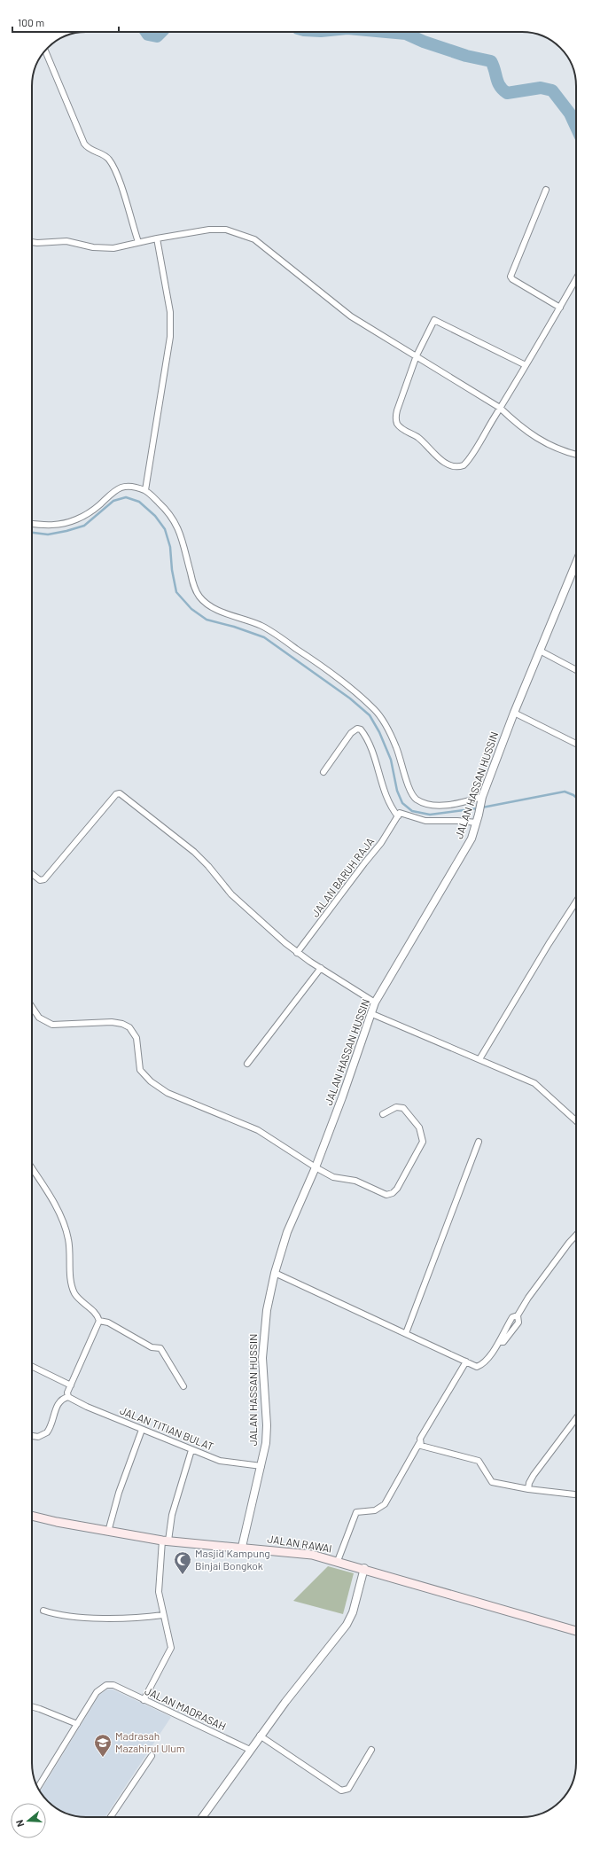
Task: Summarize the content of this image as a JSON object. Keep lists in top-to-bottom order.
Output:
{
  "streets": {
    "main road": ["JALAN RAWAI"],
    "street": [
      "JALAN HASSAN HUSSIN",
      "JALAN BARUH RAJA",
      "JALAN TITIAN BULAT",
      "JALAN MADRASAH"
    ]
  },
  "crossings": [
    ["JALAN HASSAN HUSSIN", "JALAN TITIAN BULAT"],
    ["JALAN HASSAN HUSSIN", "JALAN RAWAI"]
  ],
  "places": {
    "mosque": ["Masjid Kampung Binjai Bongkok"],
    "school or university": ["Madrasah Mazahirul Ulum"]
  },
  "scale_bar": "100 m",
  "north": "left"
}
